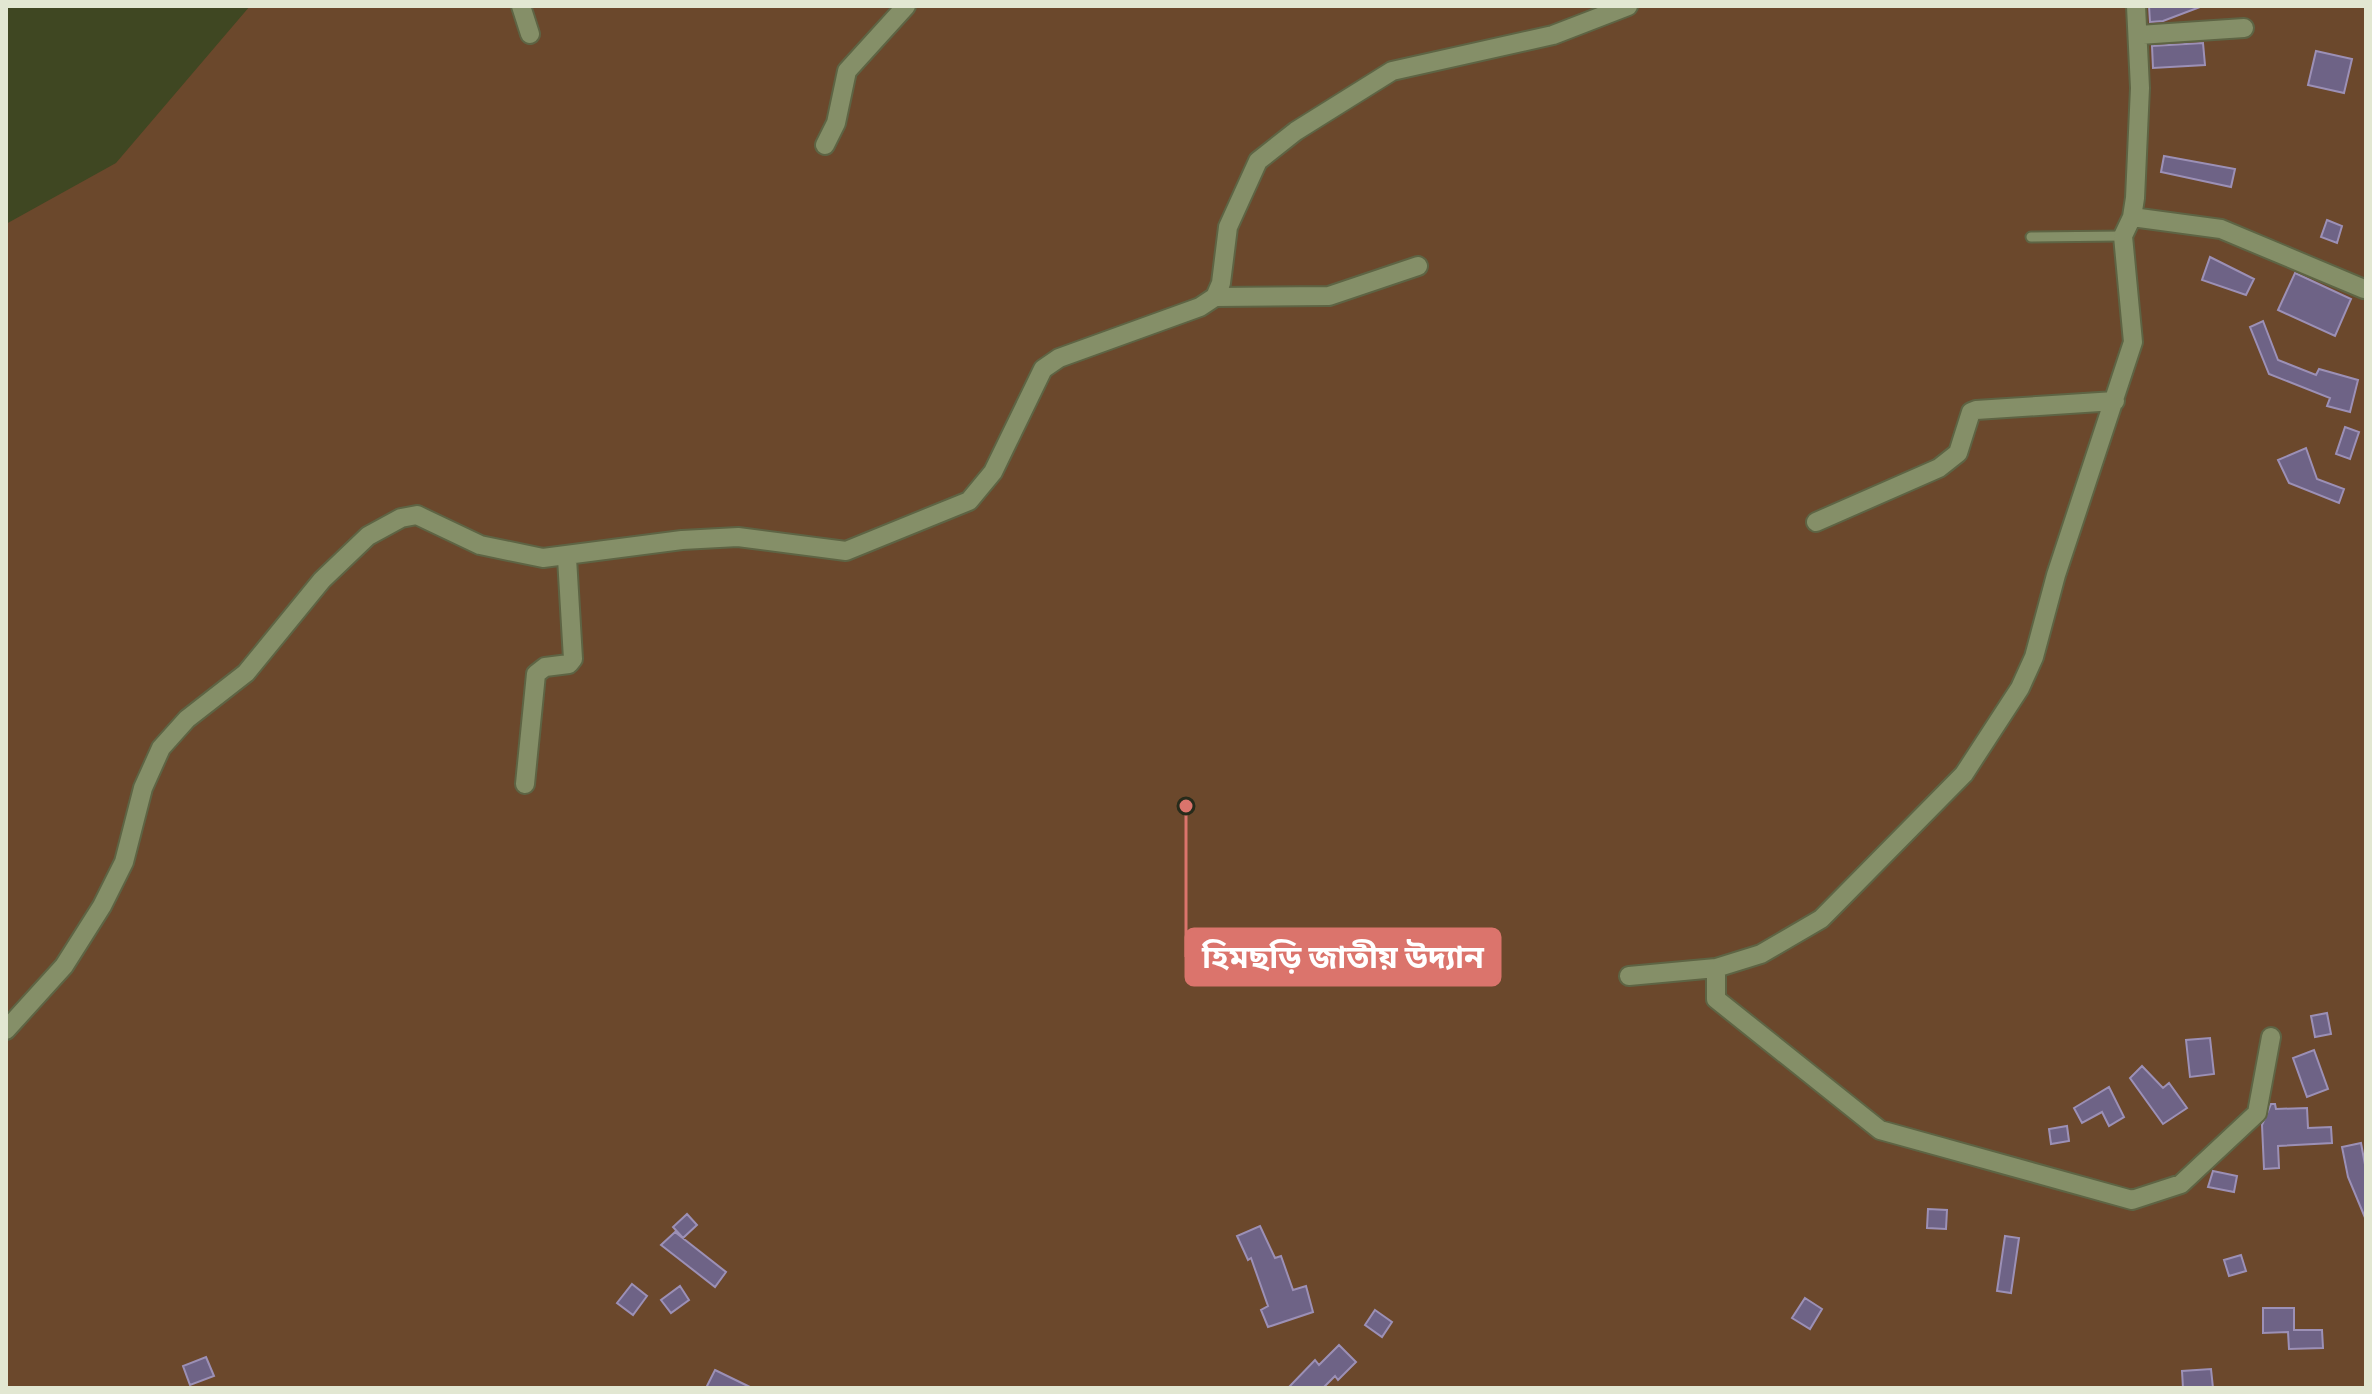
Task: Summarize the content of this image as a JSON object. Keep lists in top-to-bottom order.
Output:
{
  "places": ["হিমছড়ি জাতীয় উদ্যান"]
}
